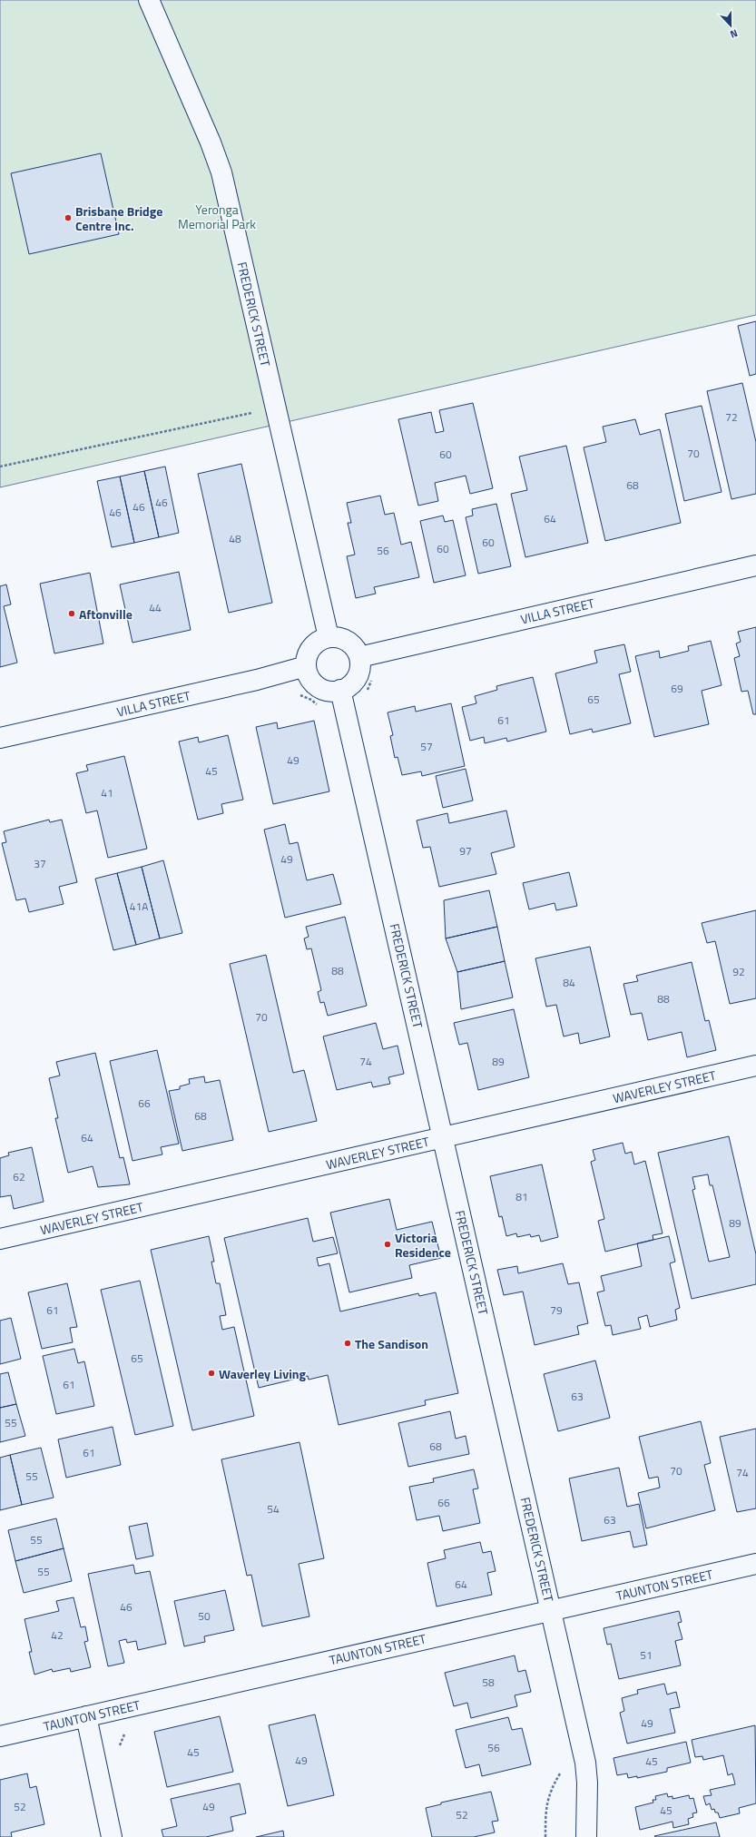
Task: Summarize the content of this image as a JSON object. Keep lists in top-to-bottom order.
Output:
{
  "streets": {
    "street": [
      "FREDERICK STREET",
      "VILLA STREET",
      "WAVERLEY STREET",
      "TAUNTON STREET"
    ]
  },
  "crossings": [
    ["FREDERICK STREET", "VILLA STREET"],
    ["FREDERICK STREET", "WAVERLEY STREET"],
    ["FREDERICK STREET", "TAUNTON STREET"]
  ],
  "parks": ["Yeronga Memorial Park"],
  "places": [
    "Brisbane Bridge Centre Inc.",
    "Aftonville",
    "Victoria Residence",
    "The Sandison",
    "Waverley Living"
  ],
  "house_numbers": [
    "72",
    "70",
    "60",
    "68",
    "46",
    "46",
    "46",
    "64",
    "48",
    "60",
    "60",
    "56",
    "44",
    "69",
    "65",
    "61",
    "57",
    "49",
    "45",
    "41",
    "97",
    "49",
    "37",
    "41A",
    "88",
    "92",
    "84",
    "88",
    "70",
    "74",
    "89",
    "66",
    "68",
    "64",
    "62",
    "81",
    "89",
    "61",
    "79",
    "65",
    "61",
    "63",
    "55",
    "68",
    "61",
    "70",
    "74",
    "55",
    "66",
    "54",
    "63",
    "55",
    "55",
    "64",
    "46",
    "50",
    "42",
    "51",
    "58",
    "49",
    "56",
    "45",
    "49",
    "45",
    "52",
    "49",
    "45",
    "52"
  ],
  "north": "bottom"
}
